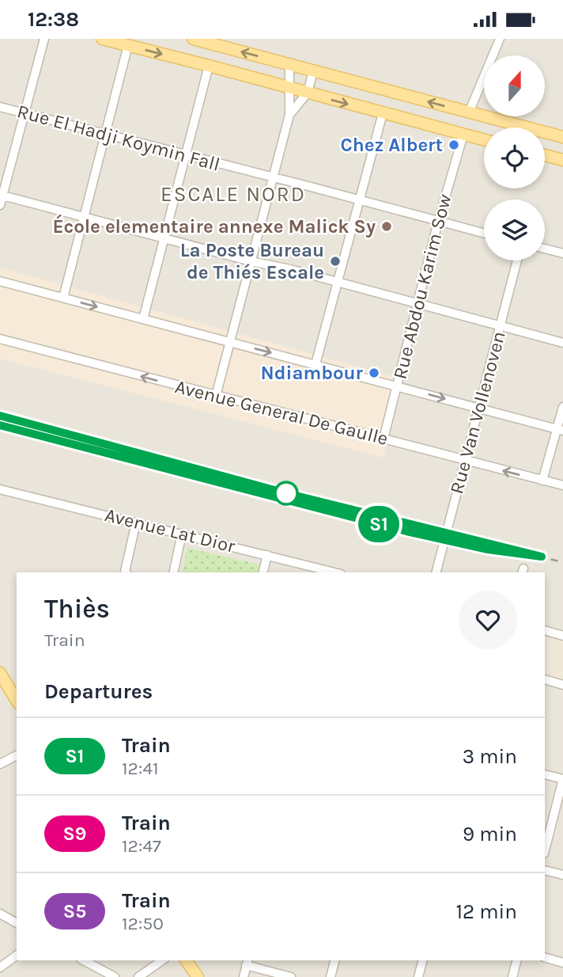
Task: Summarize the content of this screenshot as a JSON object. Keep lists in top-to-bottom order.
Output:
{
  "streets": {
    "street": [
      "Rue El Hadji Koymin Fall",
      "Rue Abdou Karim Sow",
      "Avenue General De Gaulle",
      "Rue Van Vollenoven",
      "Avenue Lat Dior"
    ]
  },
  "crossings": [
    ["Rue El Hadji Koymin Fall", "Rue Abdou Karim Sow"],
    ["Rue Abdou Karim Sow", "Avenue General De Gaulle"],
    ["Avenue General De Gaulle", "Rue Van Vollenoven"]
  ],
  "districts": ["ESCALE NORD"],
  "places": [
    "Chez Albert",
    "École elementaire annexe Malick Sy",
    "La Poste Bureau de Thiés Escale",
    "Ndiambour"
  ],
  "north": "top",
  "page": {
    "status": "12:38",
    "on_map": "S1",
    "heading": [
      ["Thiès", "Train"],
      "Departures"
    ],
    "list": [
      {
        "mark": "S1",
        "name": "Train",
        "note": "12:41",
        "value": "3 min"
      },
      {
        "mark": "S9",
        "name": "Train",
        "note": "12:47",
        "value": "9 min"
      },
      {
        "mark": "S5",
        "name": "Train",
        "note": "12:50",
        "value": "12 min"
      }
    ]
  }
}
